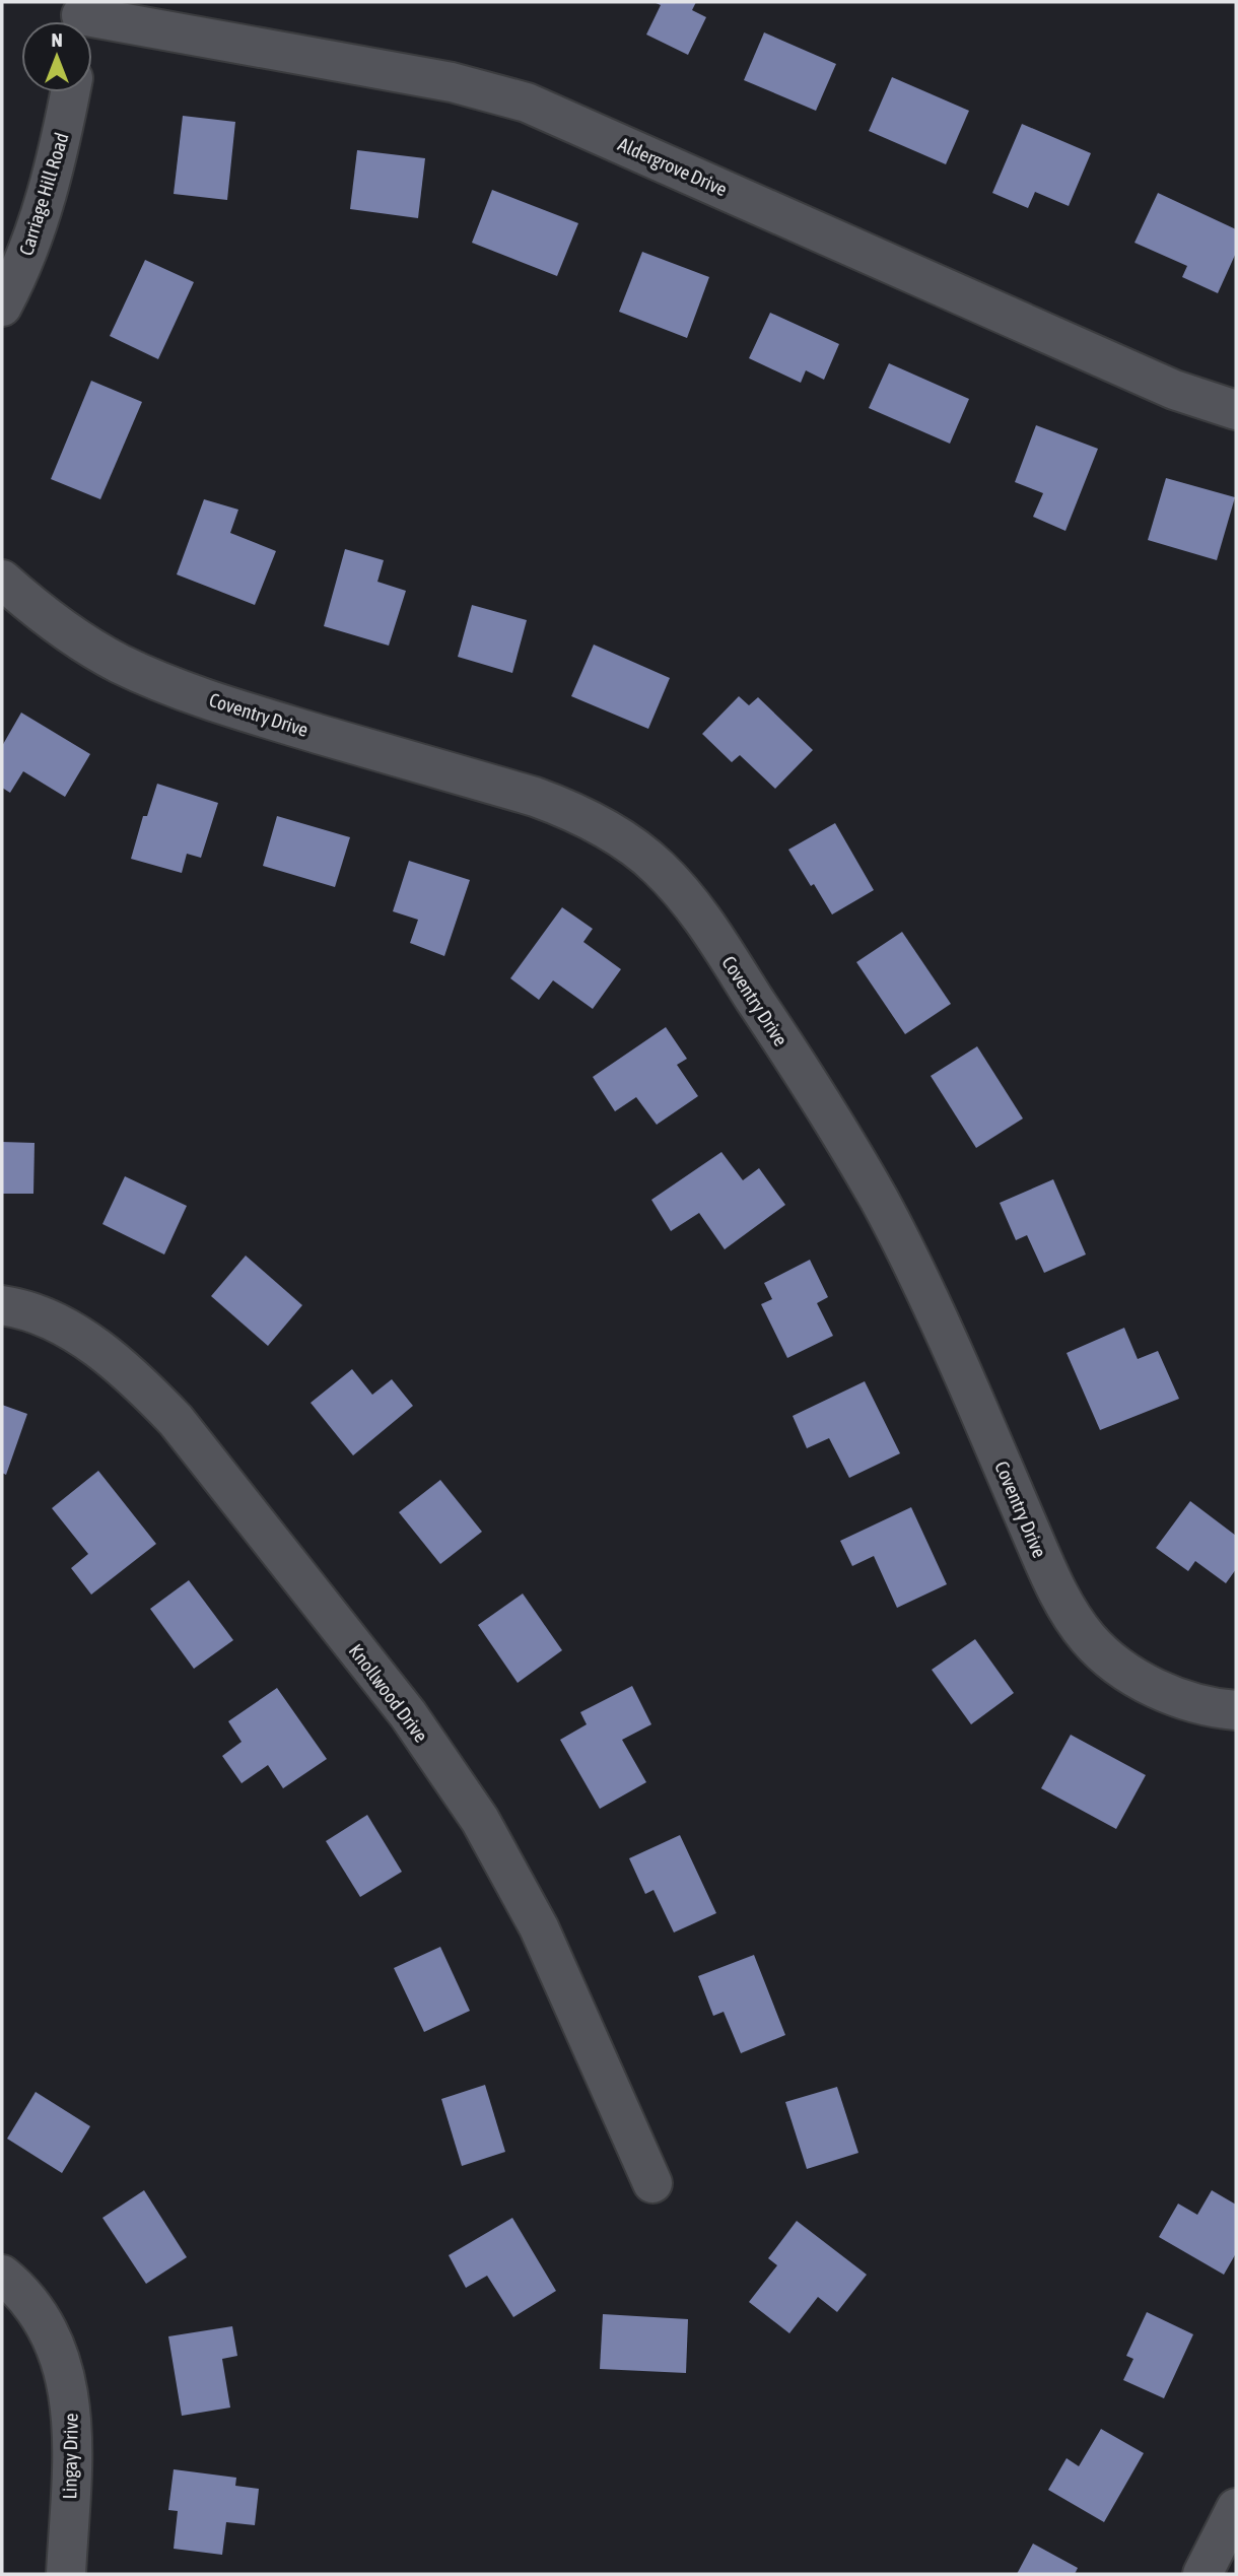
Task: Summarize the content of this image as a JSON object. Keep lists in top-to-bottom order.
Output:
{
  "streets": {
    "street": [
      "Aldergrove Drive",
      "Carriage Hill Road",
      "Coventry Drive",
      "Knollwood Drive",
      "Lingay Drive"
    ]
  },
  "north": "top"
}
